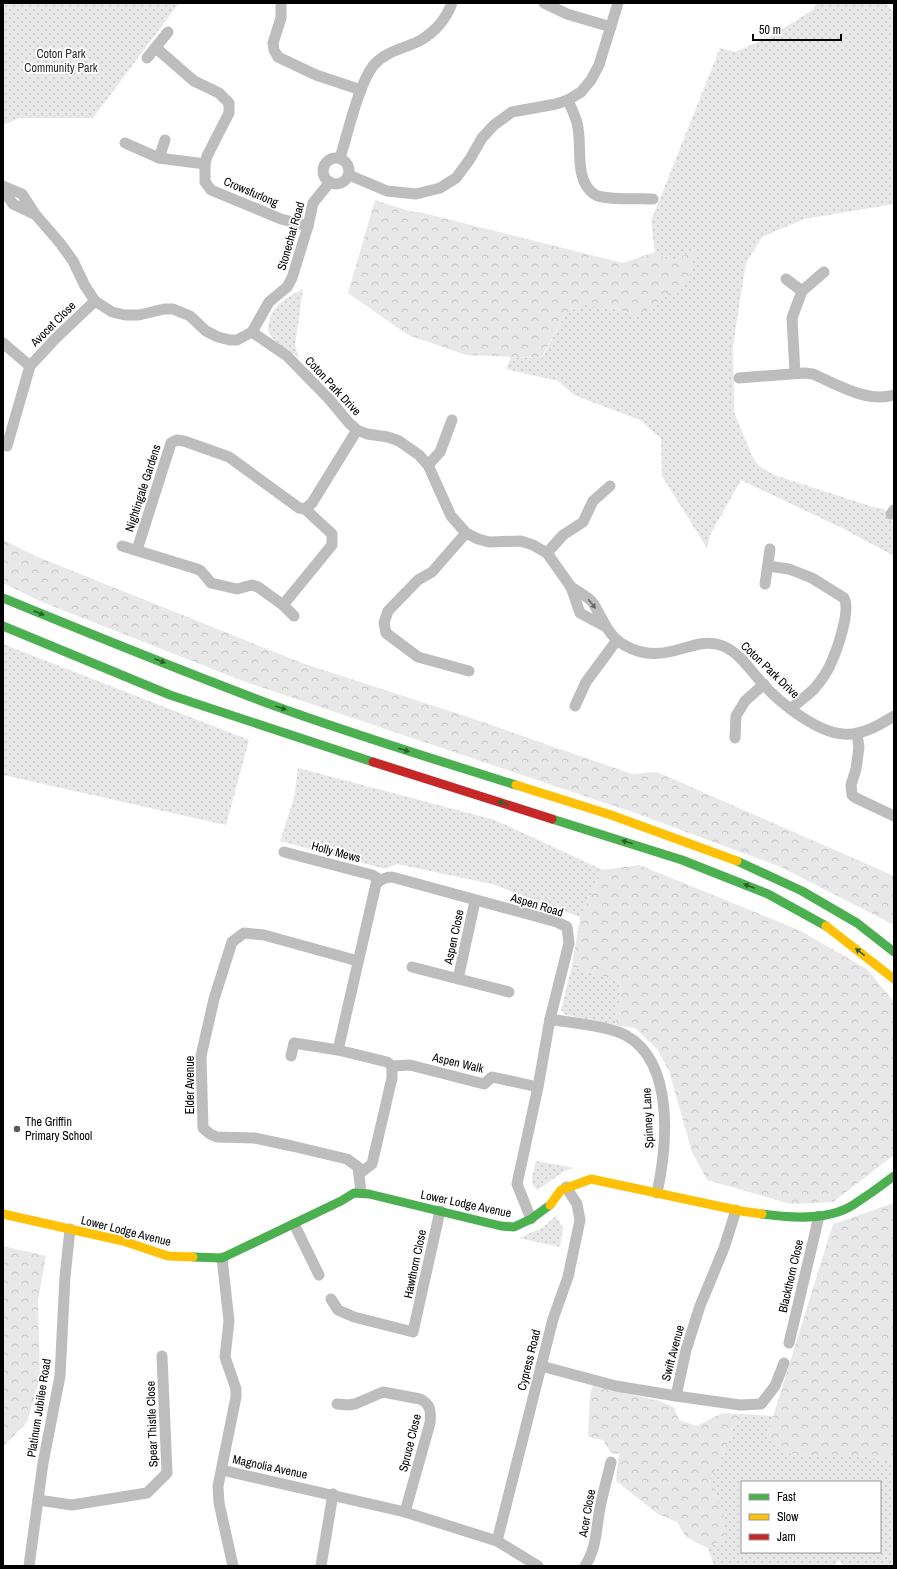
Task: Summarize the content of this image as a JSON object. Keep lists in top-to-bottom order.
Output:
{
  "streets": {
    "main road": ["Lower Lodge Avenue"],
    "street": [
      "Crowsfurlong",
      "Stonechat Road",
      "Avocet Close",
      "Coton Park Drive",
      "Nightingale Gardens",
      "Holly Mews",
      "Aspen Road",
      "Aspen Close",
      "Aspen Walk",
      "Elder Avenue",
      "Spinney Lane",
      "Hawthorn Close",
      "Blackthorn Close",
      "Swift Avenue",
      "Cypress Road",
      "Platinum Jubilee Road",
      "Spear Thistle Close",
      "Spruce Close",
      "Magnolia Avenue",
      "Acer Close"
    ]
  },
  "crossings": [
    ["Crowsfurlong", "Stonechat Road"],
    ["Stonechat Road", "Coton Park Drive"],
    ["Holly Mews", "Aspen Road"],
    ["Aspen Road", "Aspen Close"],
    ["Aspen Road", "Aspen Walk"],
    ["Aspen Road", "Spinney Lane"],
    ["Aspen Road", "Lower Lodge Avenue"],
    ["Spinney Lane", "Lower Lodge Avenue"],
    ["Lower Lodge Avenue", "Hawthorn Close"],
    ["Lower Lodge Avenue", "Blackthorn Close"],
    ["Lower Lodge Avenue", "Swift Avenue"],
    ["Lower Lodge Avenue", "Cypress Road"],
    ["Lower Lodge Avenue", "Platinum Jubilee Road"],
    ["Lower Lodge Avenue", "Magnolia Avenue"],
    ["Swift Avenue", "Cypress Road"],
    ["Cypress Road", "Magnolia Avenue"],
    ["Platinum Jubilee Road", "Spear Thistle Close"],
    ["Spruce Close", "Magnolia Avenue"]
  ],
  "parks": ["Coton Park Community Park"],
  "places": ["The Griffin Primary School"],
  "legend": ["Fast", "Slow", "Jam"],
  "scale_bar": "50 m"
}
